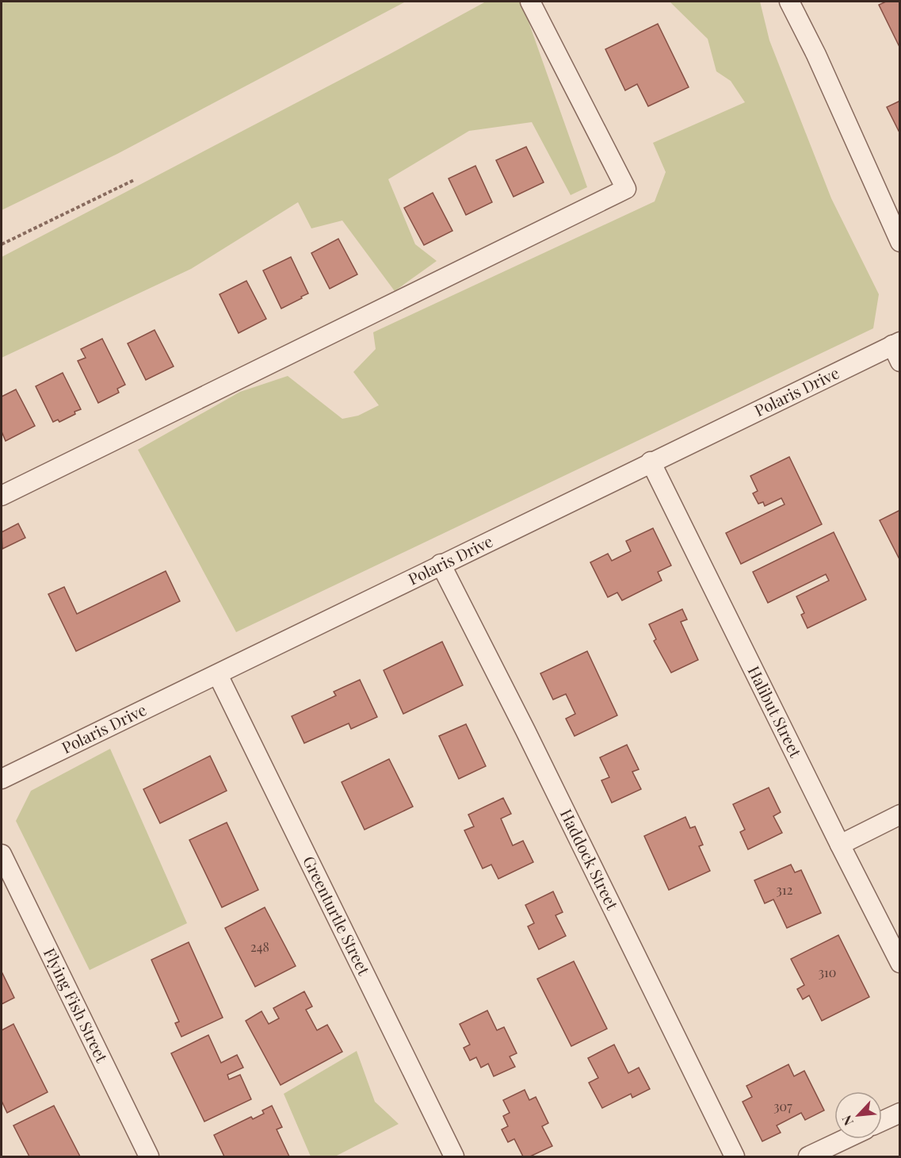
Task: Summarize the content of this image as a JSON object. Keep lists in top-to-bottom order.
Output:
{
  "streets": {
    "street": [
      "Polaris Drive",
      "Halibut Street",
      "Haddock Street",
      "Greenturtle Street",
      "Flying Fish Street"
    ]
  },
  "crossings": [
    ["Polaris Drive", "Halibut Street"],
    ["Polaris Drive", "Haddock Street"],
    ["Polaris Drive", "Greenturtle Street"]
  ],
  "house_numbers": [
    "312",
    "248",
    "310",
    "307"
  ],
  "north": "bottom left"
}
